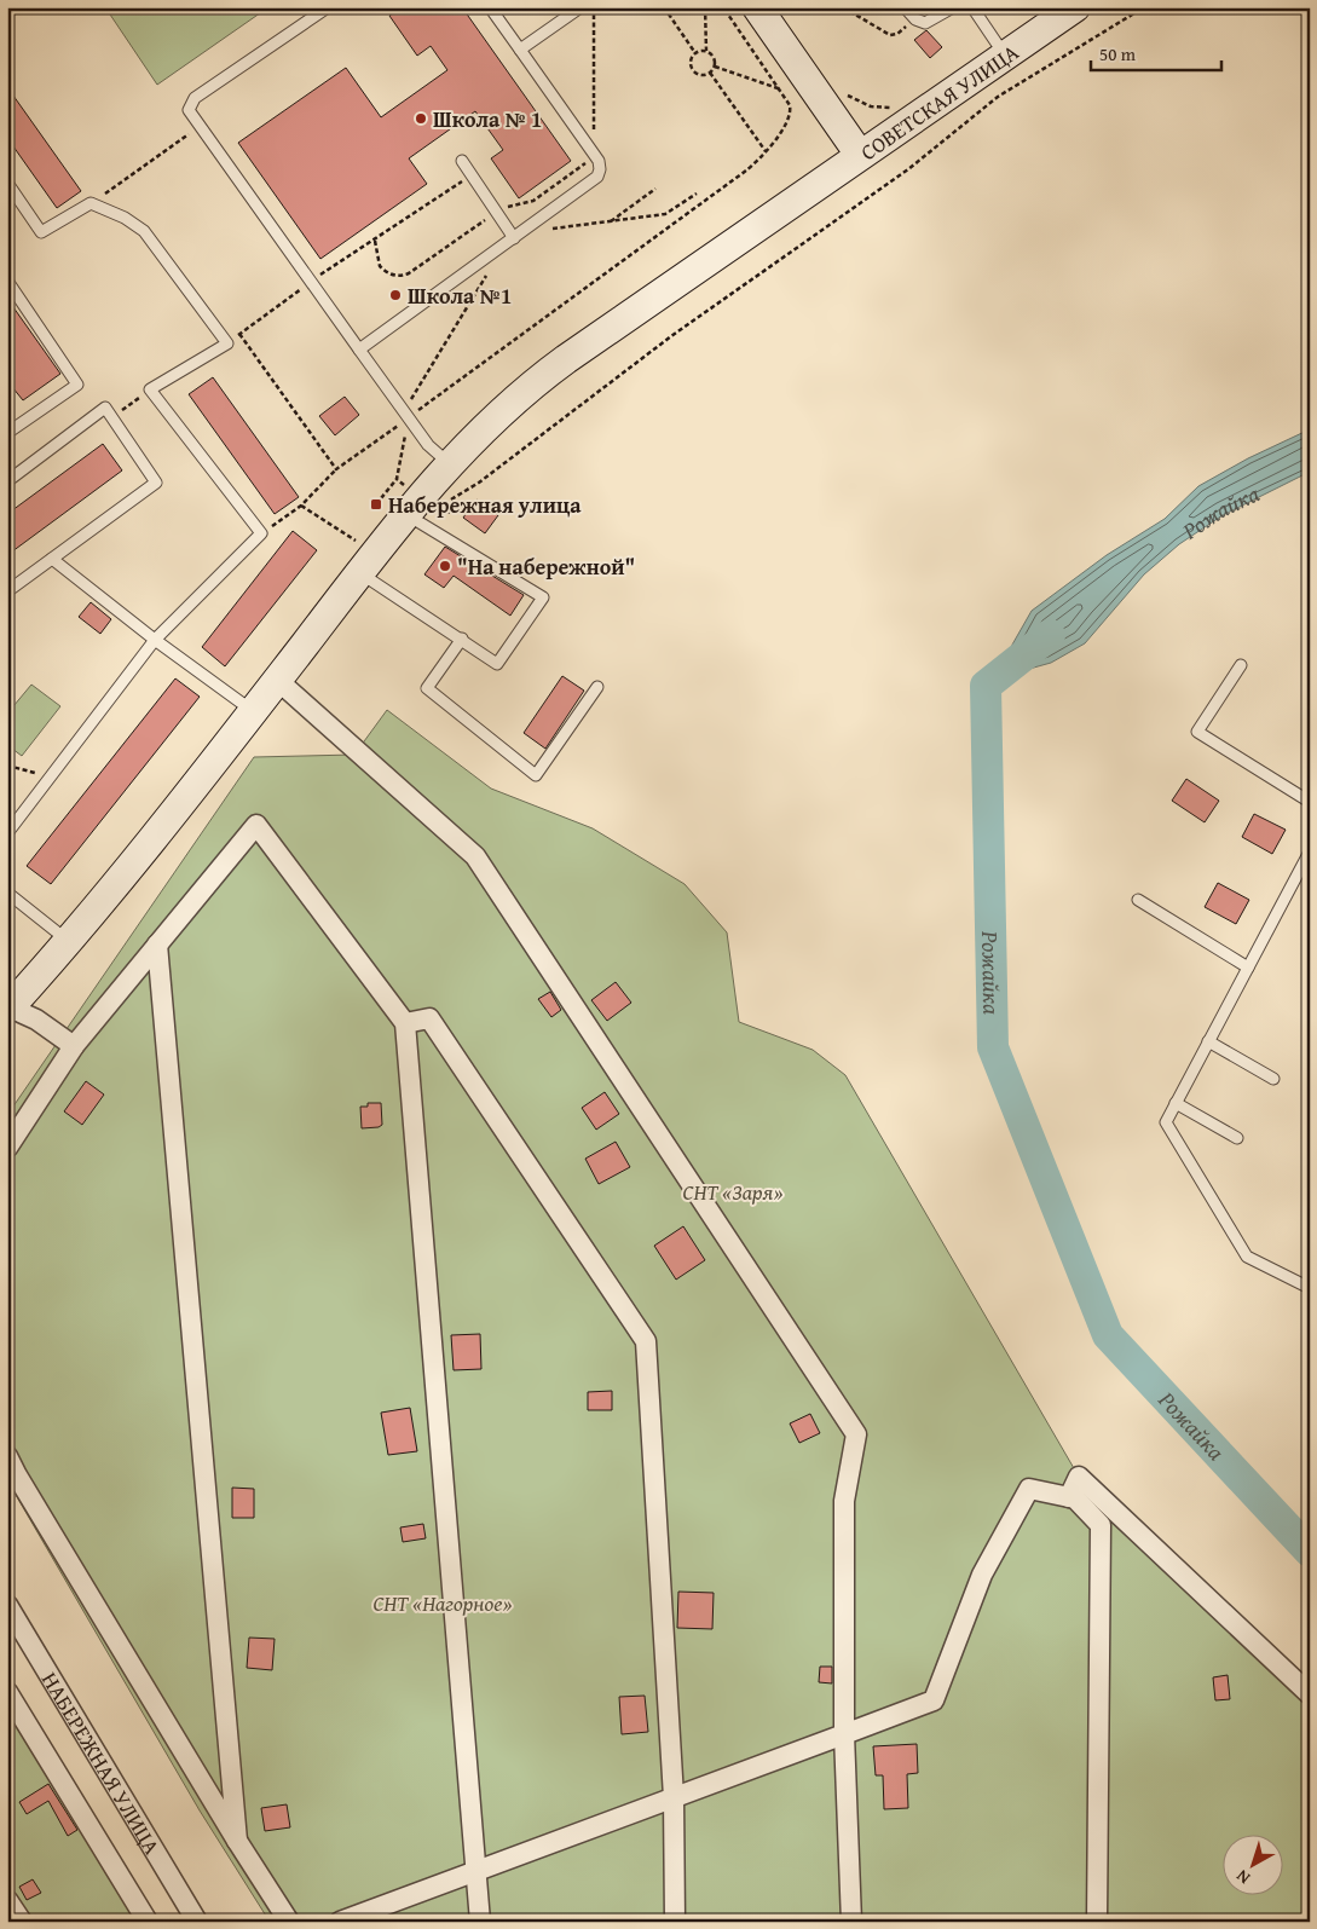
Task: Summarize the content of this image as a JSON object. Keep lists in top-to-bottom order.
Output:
{
  "streets": {
    "street": ["СОВЕТСКАЯ УЛИЦА", "НАБЕРЕЖНАЯ УЛИЦА"]
  },
  "water": ["Рожайка"],
  "parks": ["СНТ «Заря»", "СНТ «Нагорное»"],
  "places": {
    "other": ["Школа № 1", "Школа №1", "\"На набережной\""],
    "transit": ["Набережная улица"]
  },
  "scale_bar": "50 m",
  "north": "bottom left"
}
